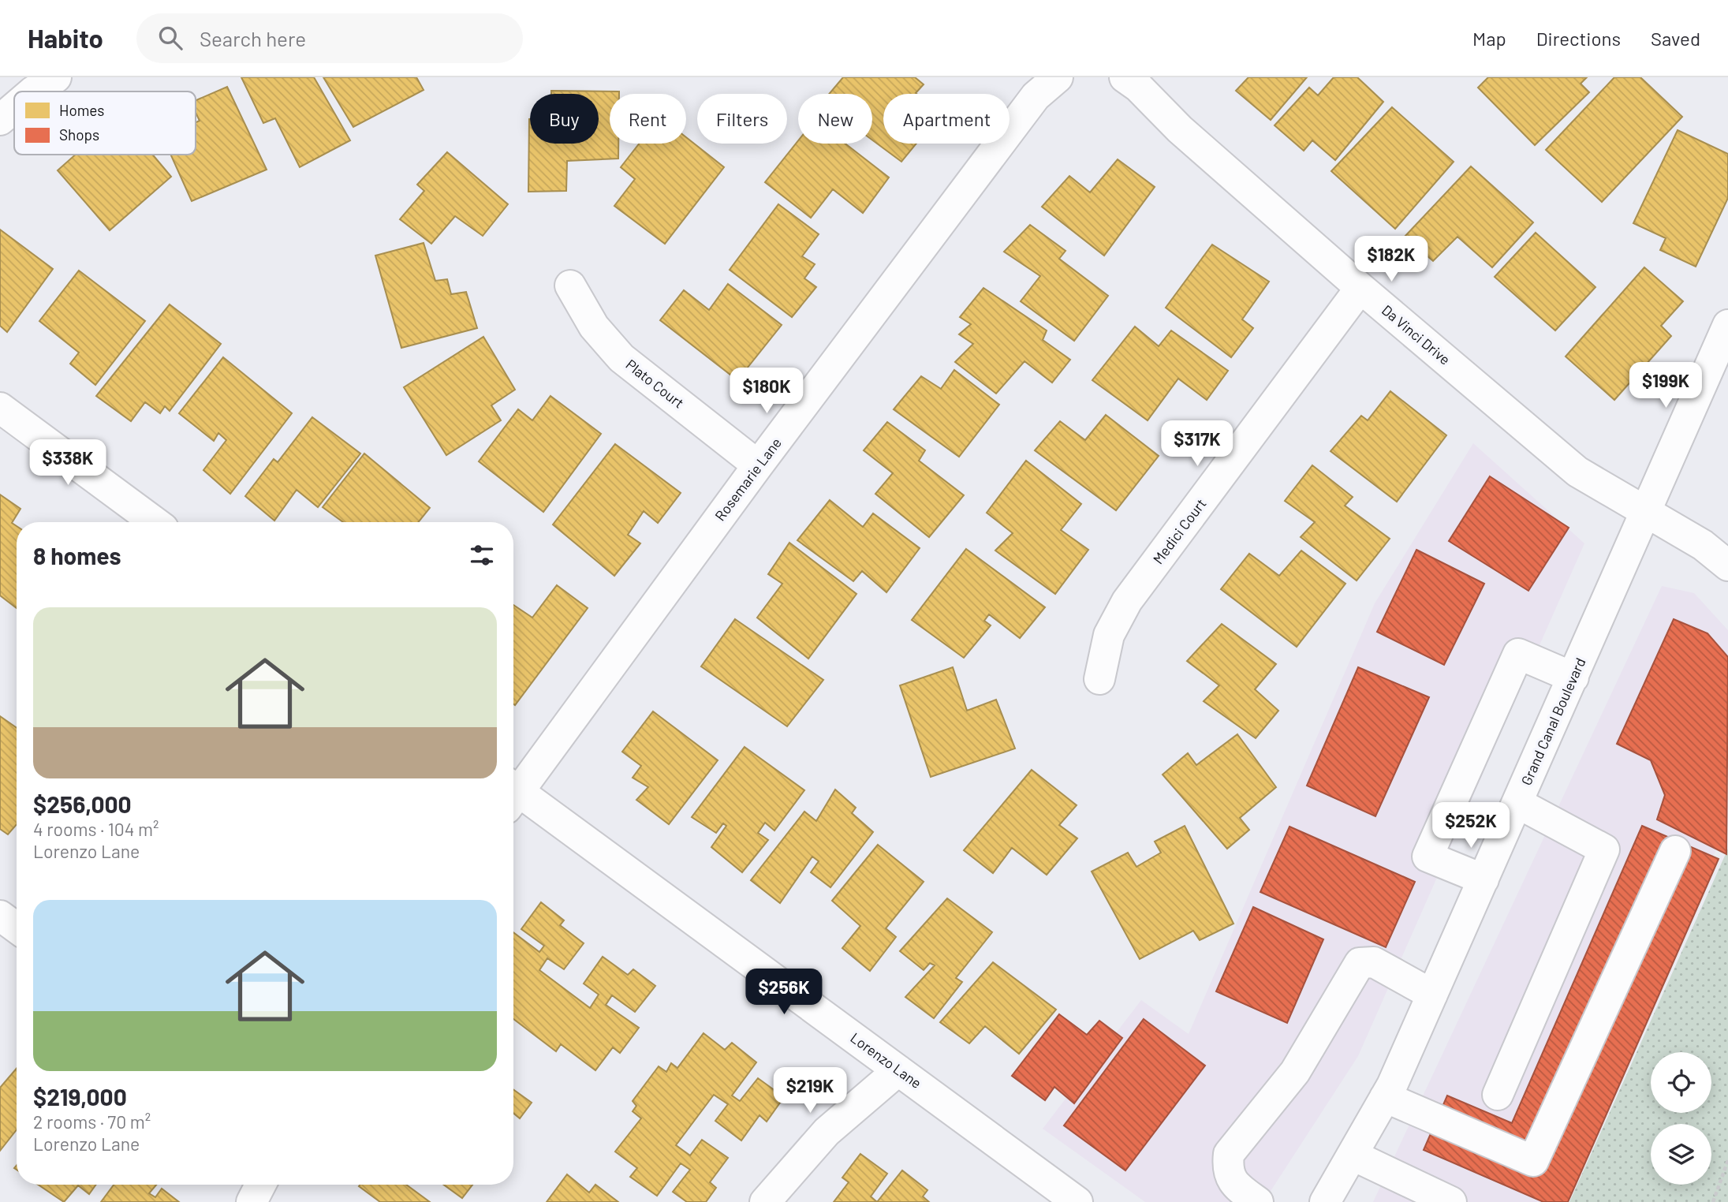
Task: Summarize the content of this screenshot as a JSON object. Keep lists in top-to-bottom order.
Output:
{
  "streets": {
    "street": [
      "Da Vinci Drive",
      "Plato Court",
      "Rosemarie Lane",
      "Medici Court",
      "Grand Canal Boulevard",
      "Lorenzo Lane"
    ]
  },
  "crossings": [
    ["Da Vinci Drive", "Medici Court"],
    ["Da Vinci Drive", "Grand Canal Boulevard"],
    ["Plato Court", "Rosemarie Lane"]
  ],
  "legend": ["Homes", "Shops"],
  "page": {
    "header": "Habito",
    "search": "Search here",
    "nav": ["Map", "Directions", "Saved"],
    "chip": [
      "Buy",
      "Rent",
      "Filters",
      "New",
      "Apartment"
    ],
    "price": [
      "$182K",
      "$199K",
      "$180K",
      "$317K",
      "$338K",
      "$252K",
      "$256K",
      "$219K"
    ],
    "heading": "8 homes",
    "list": [
      {
        "name": "$256,000",
        "note": "4 rooms · 104 m² · Lorenzo Lane"
      },
      {
        "name": "$219,000",
        "note": "2 rooms · 70 m² · Lorenzo Lane"
      }
    ]
  }
}
